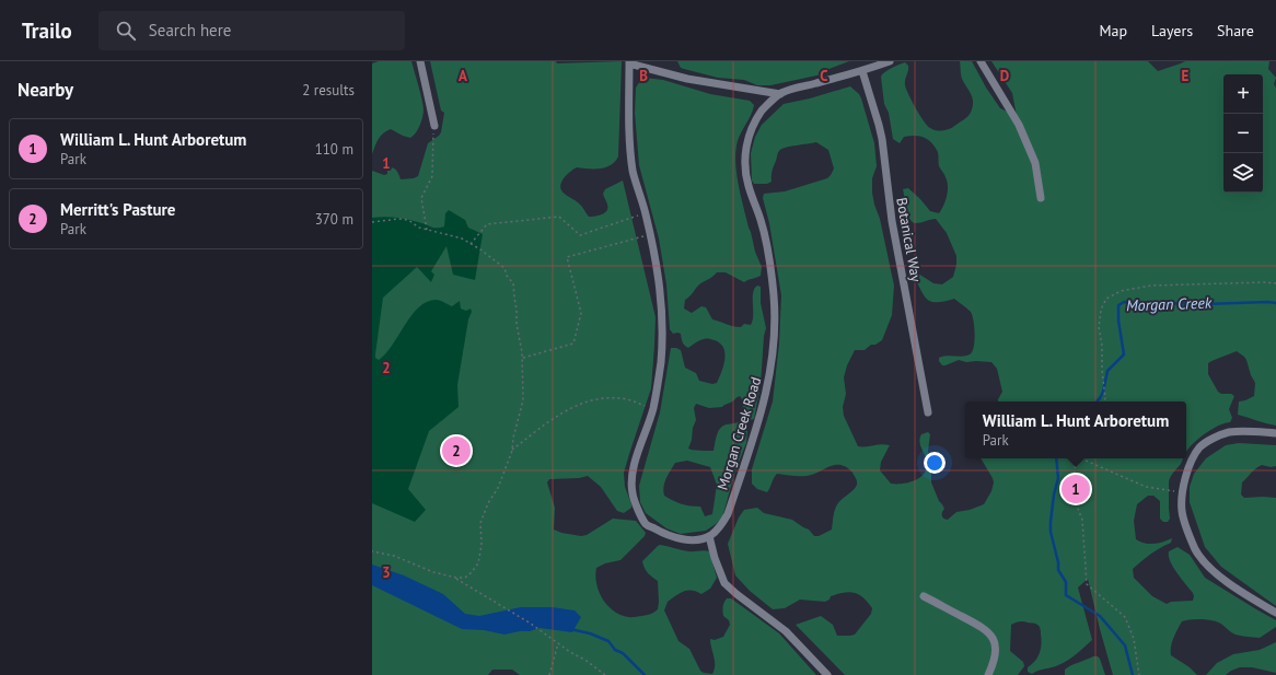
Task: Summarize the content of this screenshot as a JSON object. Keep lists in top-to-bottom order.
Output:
{
  "streets": {
    "street": ["Botanical Way", "Morgan Creek Road"]
  },
  "crossings": [
    ["Botanical Way", "Morgan Creek Road"]
  ],
  "water": ["Morgan Creek"],
  "page": {
    "header": "Trailo",
    "search": "Search here",
    "nav": ["Map", "Layers", "Share"],
    "heading": ["Nearby", "2 results"],
    "map_buttons": ["+", "−"],
    "list": [
      {
        "mark": "1",
        "name": "William L. Hunt Arboretum",
        "note": "Park",
        "value": "110 m"
      },
      {
        "mark": "2",
        "name": "Merritt's Pasture",
        "note": "Park",
        "value": "370 m"
      }
    ],
    "popup": ["William L. Hunt Arboretum", "Park"],
    "pins": ["2", "1"]
  },
  "grid": {
    "columns": [
      "A",
      "B",
      "C",
      "D",
      "E"
    ],
    "rows": ["1", "2", "3"]
  }
}
